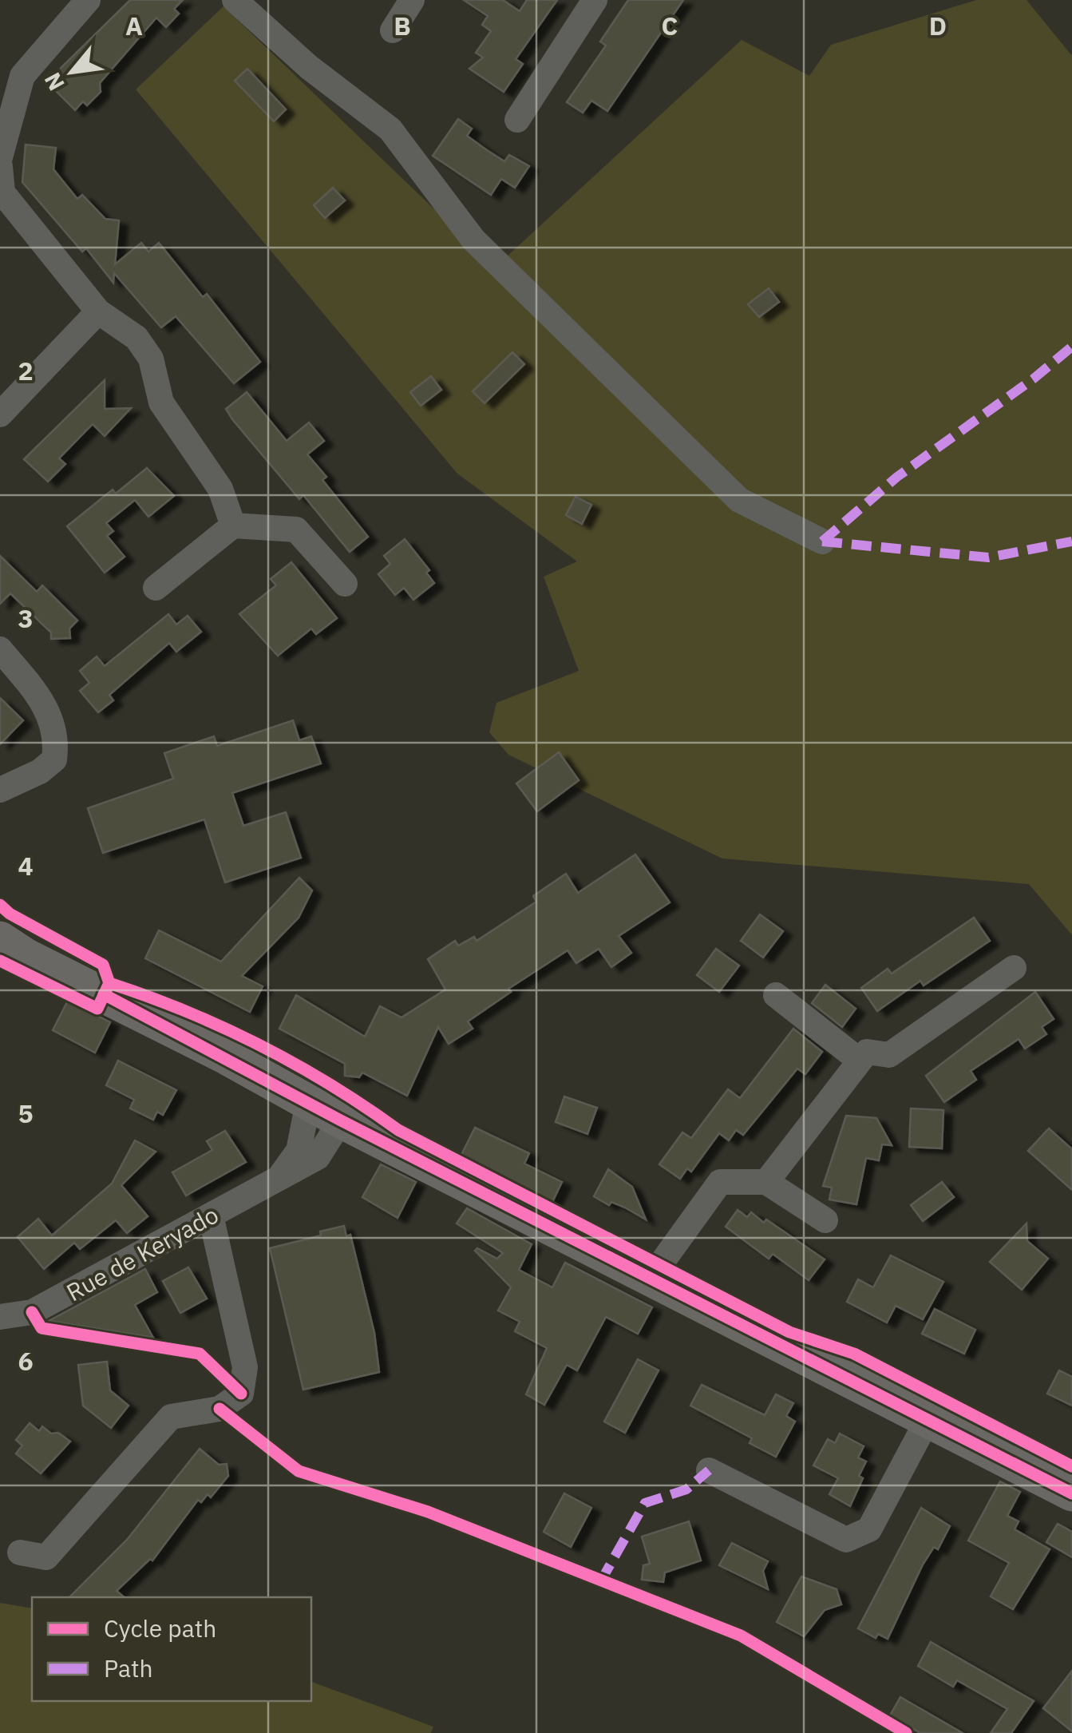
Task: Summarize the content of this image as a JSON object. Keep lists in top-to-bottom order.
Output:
{
  "streets": {
    "street": ["Rue de Keryado"]
  },
  "legend": ["Cycle path", "Path"],
  "north": "bottom left",
  "grid": {
    "columns": [
      "A",
      "B",
      "C",
      "D"
    ],
    "rows": [
      "2",
      "3",
      "4",
      "5",
      "6"
    ]
  }
}
